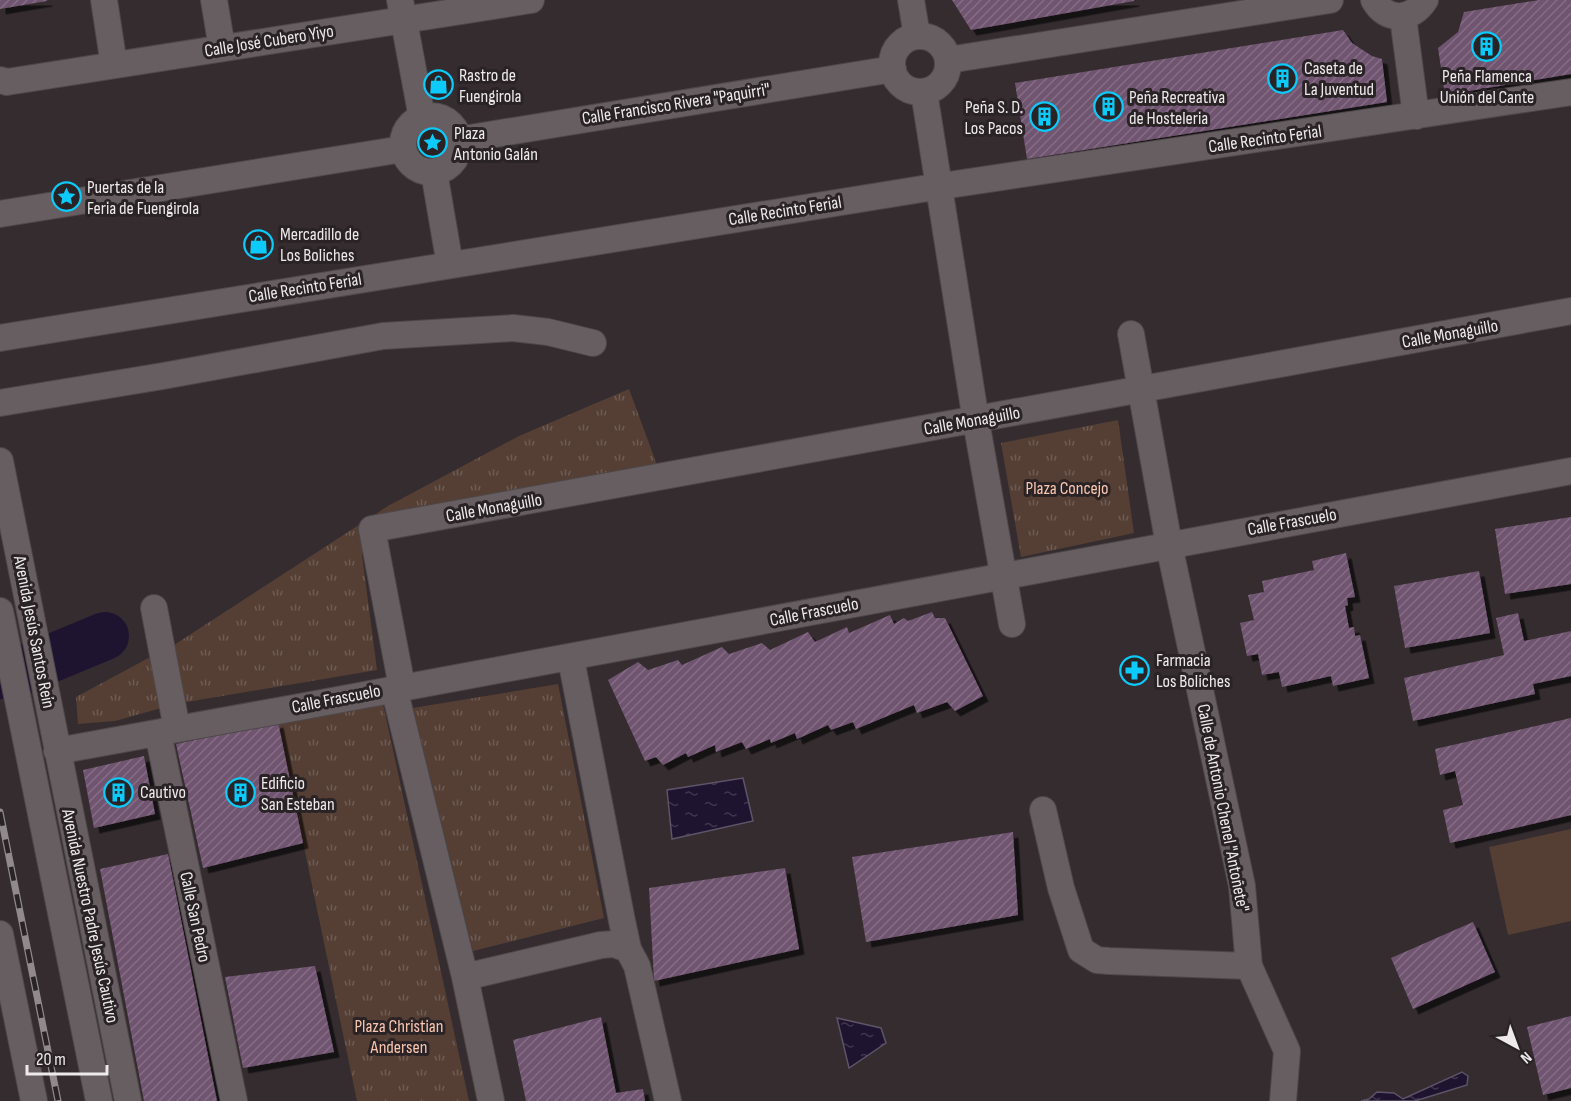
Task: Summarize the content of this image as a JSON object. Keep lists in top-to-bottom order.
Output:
{
  "streets": {
    "street": [
      "Calle José Cubero Yiyo",
      "Calle Francisco Rivera \"Paquirri\"",
      "Calle Recinto Ferial",
      "Calle Monaguillo",
      "Calle Frascuelo",
      "Avenida Jesús Santos Reín",
      "Calle de Antonio Chenel \"Antoñete\"",
      "Avenida Nuestro Padre Jesús Cautivo",
      "Calle San Pedro"
    ]
  },
  "crossings": [
    ["Calle Monaguillo", "Calle Frascuelo"],
    ["Calle Monaguillo", "Calle de Antonio Chenel \"Antoñete\""],
    ["Calle Frascuelo", "Avenida Jesús Santos Reín"],
    ["Calle Frascuelo", "Calle de Antonio Chenel \"Antoñete\""],
    ["Calle Frascuelo", "Avenida Nuestro Padre Jesús Cautivo"],
    ["Calle Frascuelo", "Calle San Pedro"],
    ["Avenida Jesús Santos Reín", "Avenida Nuestro Padre Jesús Cautivo"]
  ],
  "parks": ["Plaza Concejo", "Plaza Christian Andersen"],
  "places": {
    "building": [
      "Peña Flamenca Unión del Cante",
      "Caseta de La Juventud",
      "Peña Recreativa de Hosteleria",
      "Peña S. D. Los Pacos",
      "Cautivo",
      "Edificio San Esteban"
    ],
    "shop": ["Rastro de Fuengirola", "Mercadillo de Los Boliches"],
    "place": ["Plaza Antonio Galán", "Puertas de la Feria de Fuengirola"],
    "pharmacy": ["Farmacia Los Boliches"]
  },
  "scale_bar": "20 m",
  "north": "bottom right"
}
